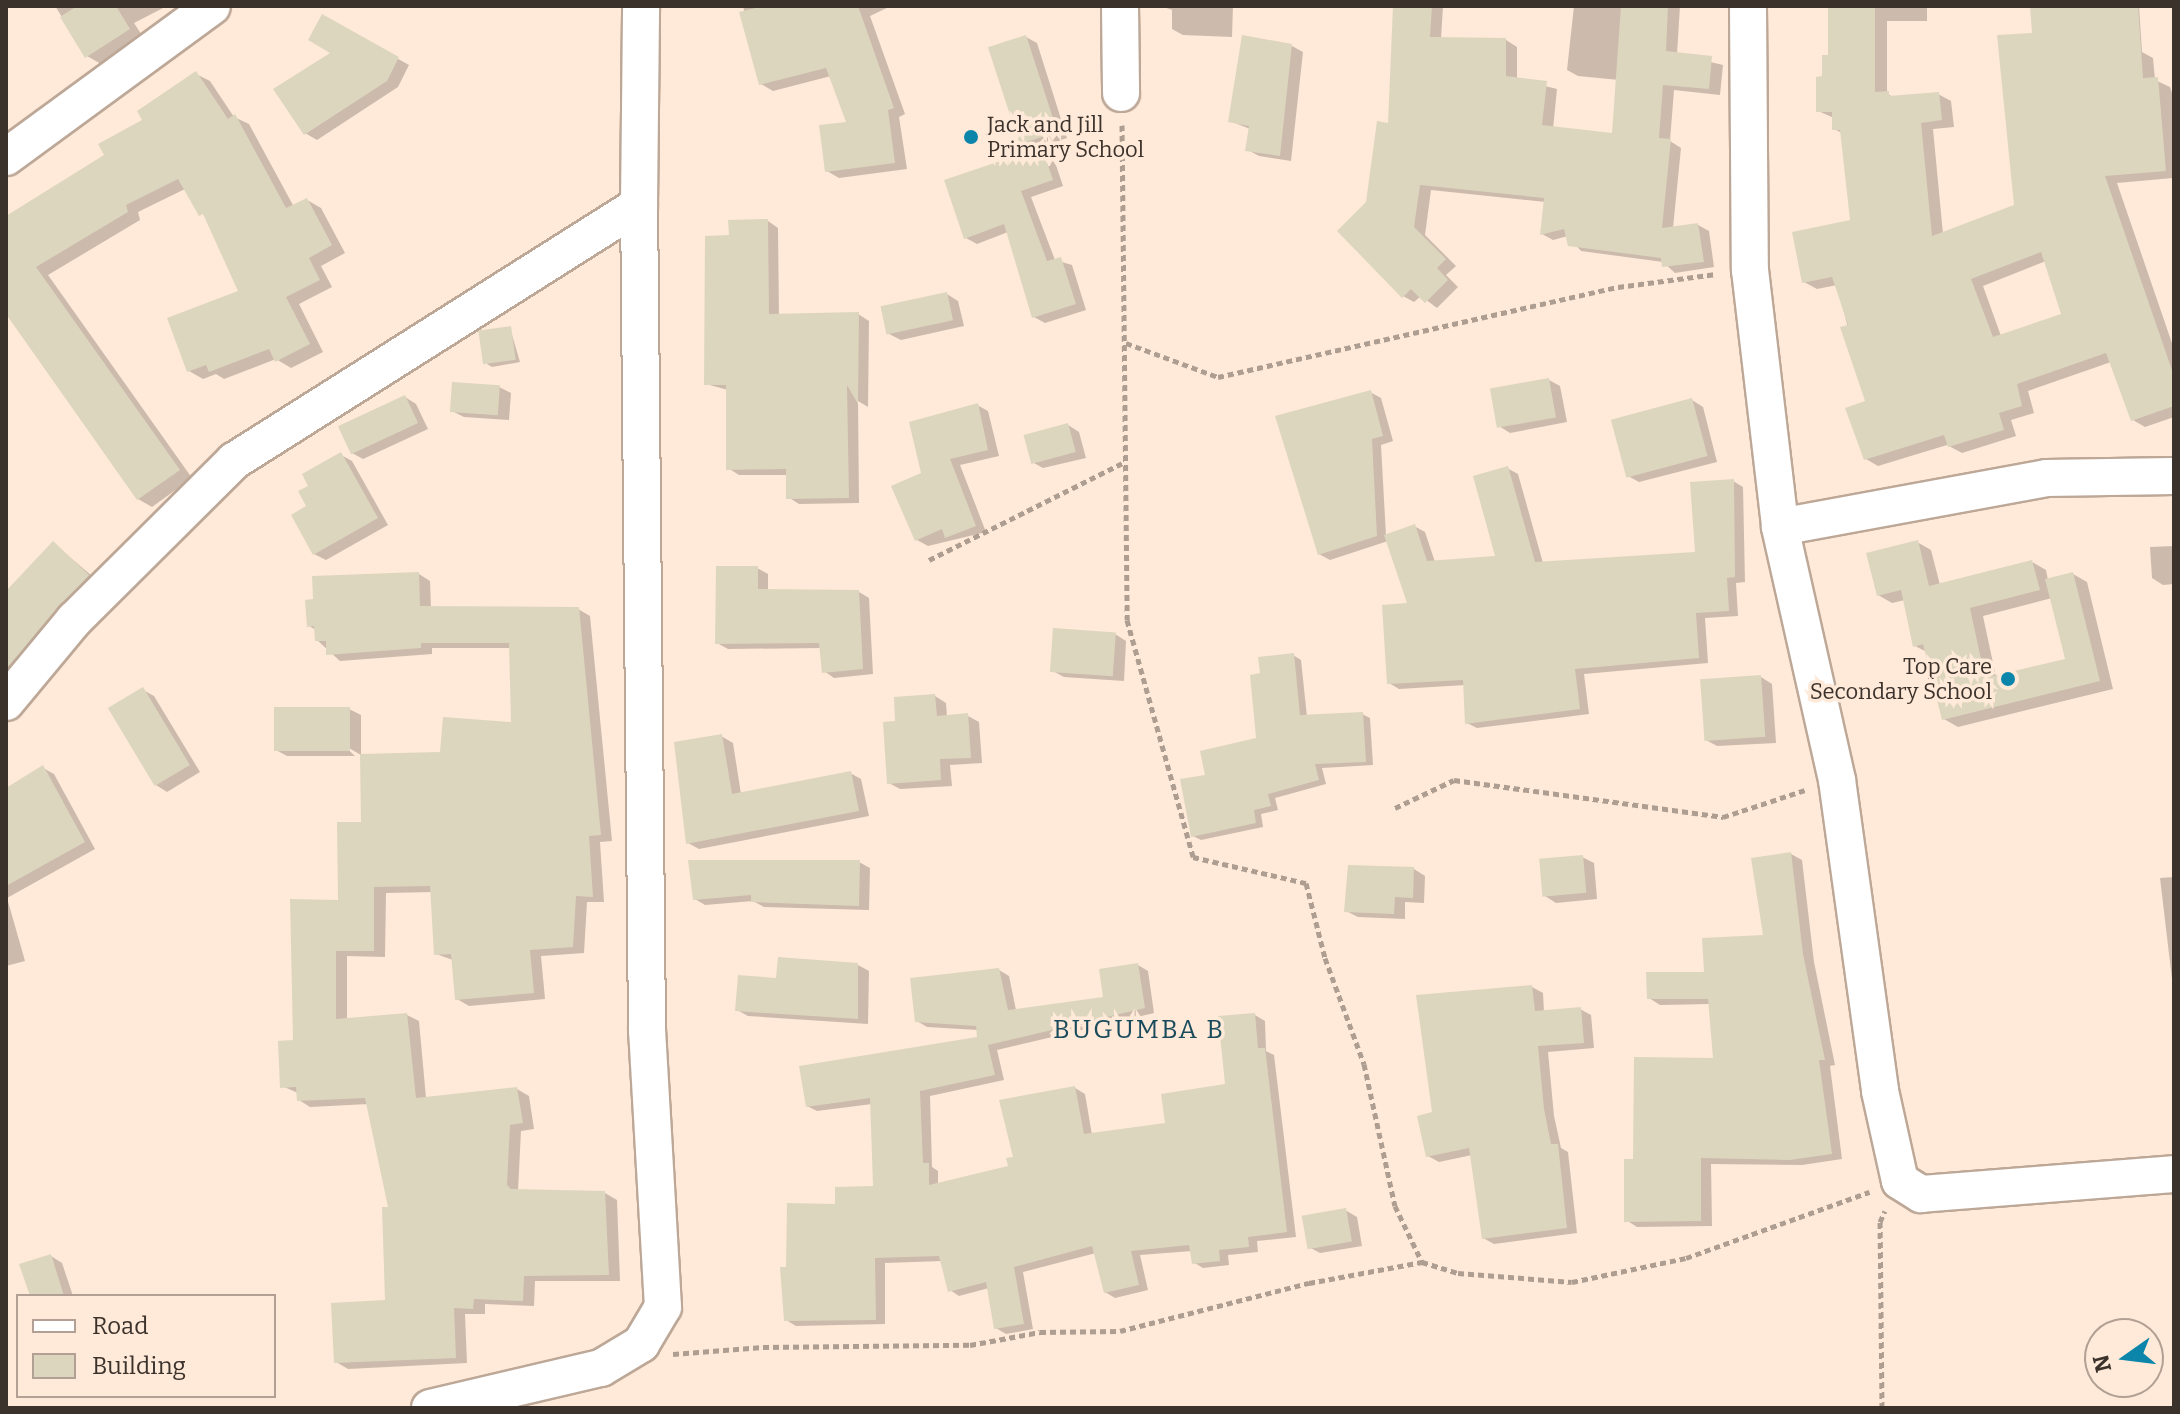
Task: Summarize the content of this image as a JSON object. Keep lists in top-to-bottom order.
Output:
{
  "districts": ["BUGUMBA B"],
  "places": ["Jack and Jill Primary School", "Top Care Secondary School"],
  "legend": ["Road", "Building"],
  "north": "left"
}
